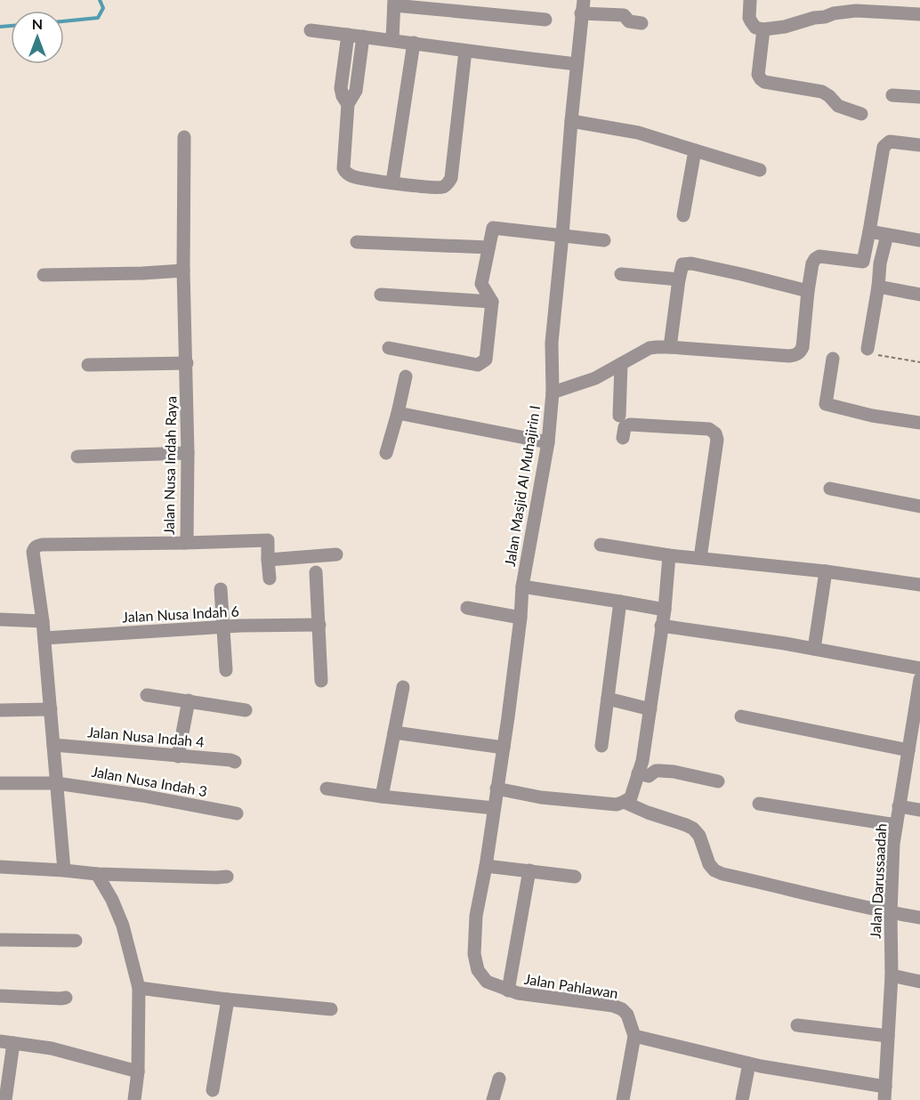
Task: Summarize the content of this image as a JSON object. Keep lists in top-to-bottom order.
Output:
{
  "streets": {
    "street": [
      "Jalan Nusa Indah Raya",
      "Jalan Masjid Al Muhajirin I",
      "Jalan Nusa Indah 6",
      "Jalan Nusa Indah 4",
      "Jalan Nusa Indah 3",
      "Jalan Darussaadah",
      "Jalan Pahlawan"
    ]
  },
  "crossings": [
    ["Jalan Nusa Indah Raya", "Jalan Nusa Indah 6"],
    ["Jalan Nusa Indah Raya", "Jalan Nusa Indah 4"],
    ["Jalan Nusa Indah Raya", "Jalan Nusa Indah 3"],
    ["Jalan Masjid Al Muhajirin I", "Jalan Pahlawan"],
    ["Jalan Darussaadah", "Jalan Pahlawan"]
  ],
  "north": "top"
}
